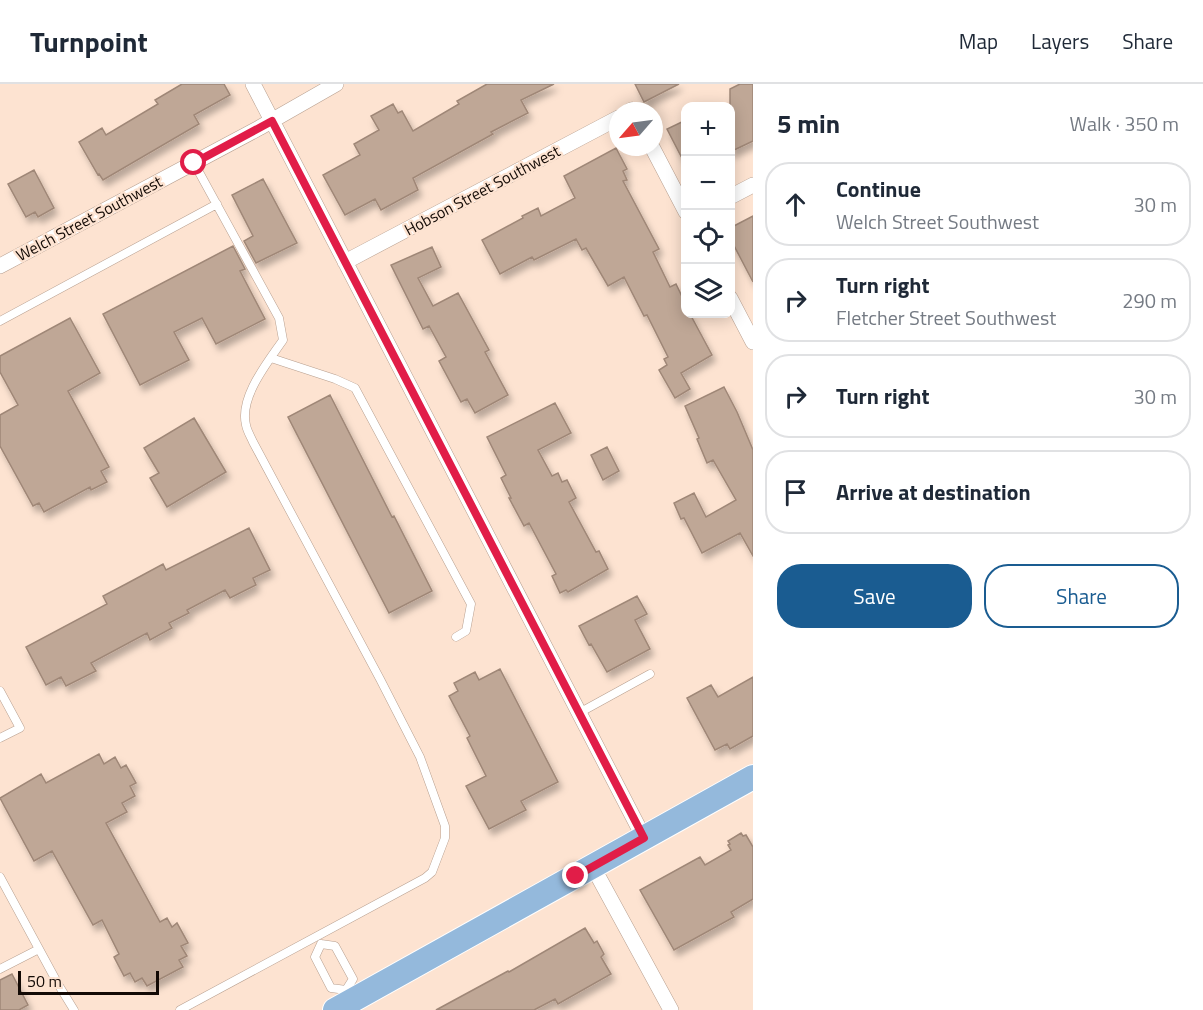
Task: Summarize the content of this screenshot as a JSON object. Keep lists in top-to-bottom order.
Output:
{
  "streets": {
    "street": ["Hobson Street Southwest", "Welch Street Southwest"]
  },
  "scale_bar": "50 m",
  "north": "bottom left",
  "page": {
    "header": "Turnpoint",
    "nav": ["Map", "Layers", "Share"],
    "heading": ["5 min", "Walk · 350 m"],
    "map_buttons": ["+", "−"],
    "list": [
      ["Continue", "Welch Street Southwest", "30 m"],
      ["Turn right", "Fletcher Street Southwest", "290 m"],
      ["Turn right", "30 m"],
      "Arrive at destination"
    ],
    "buttons": ["Save", "Share"],
    "scale": "50 m"
  }
}
